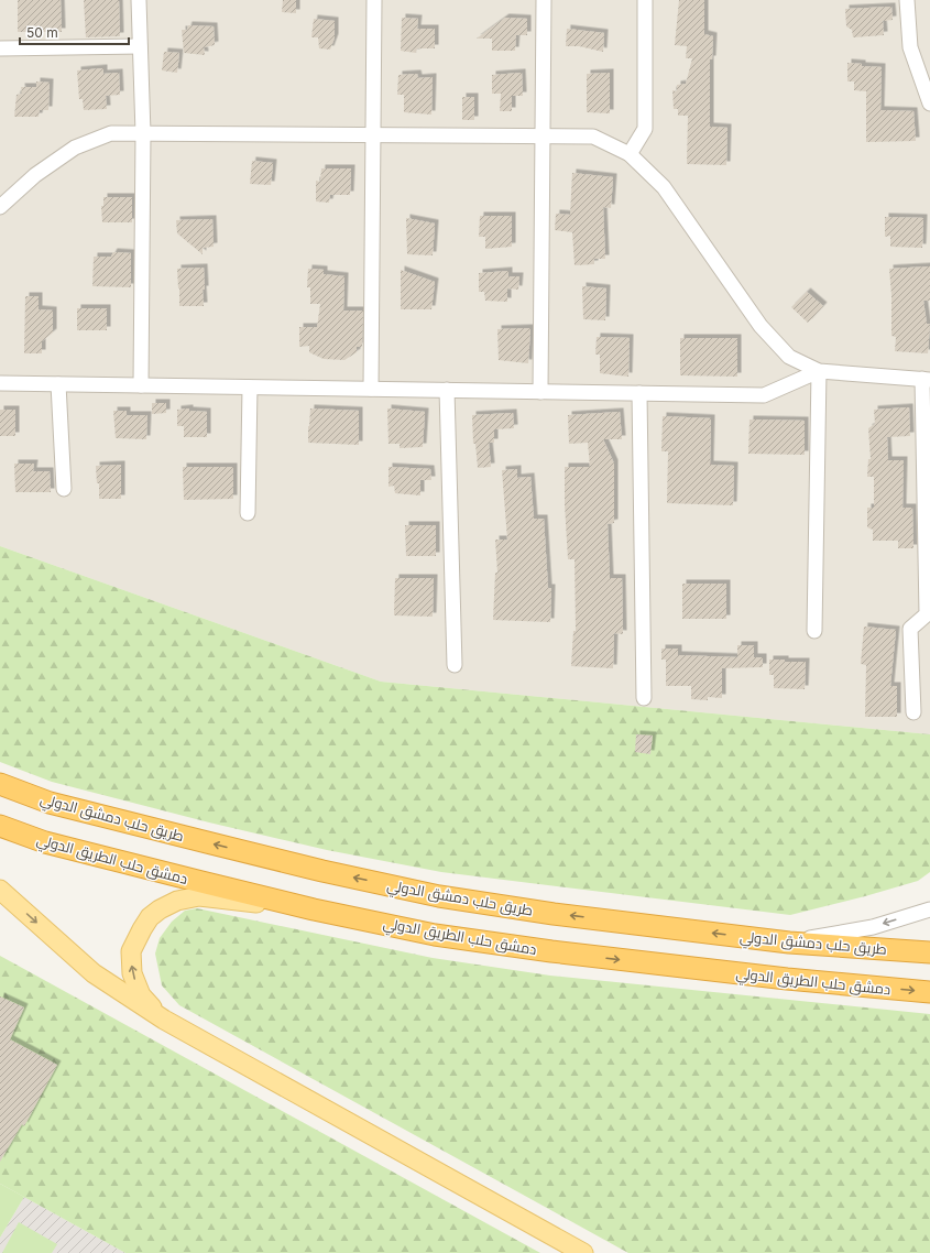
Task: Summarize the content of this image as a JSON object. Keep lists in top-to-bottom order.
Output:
{
  "streets": {
    "highway": ["طريق حلب دمشق الدولي", "دمشق حلب الطريق الدولي"]
  },
  "one_way": ["طريق حلب دمشق الدولي", "دمشق حلب الطريق الدولي"],
  "scale_bar": "50 m"
}
